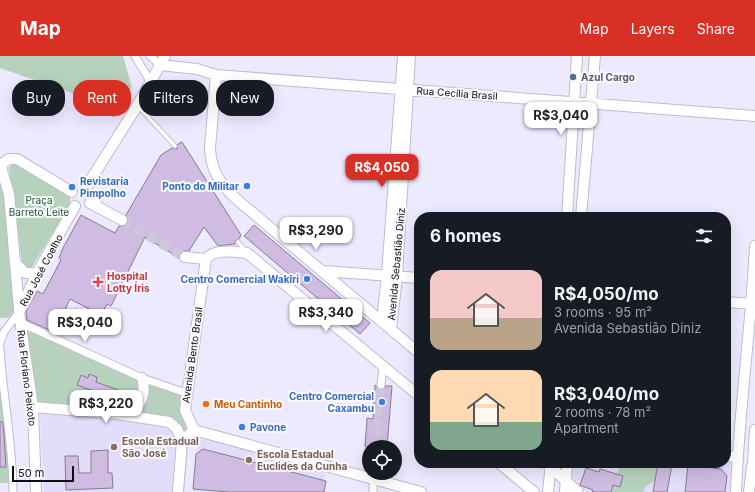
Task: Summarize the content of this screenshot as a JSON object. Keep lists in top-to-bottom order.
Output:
{
  "streets": {
    "main road": [
      "Rua Cecília Brasil",
      "Avenida Sebastião Diniz",
      "Rua José Coelho",
      "Avenida Bento Brasil",
      "Rua Floriano Peixoto"
    ]
  },
  "crossings": [
    ["Rua Cecília Brasil", "Avenida Sebastião Diniz"],
    ["Rua José Coelho", "Rua Floriano Peixoto"]
  ],
  "parks": ["Praça Barreto Leite"],
  "places": {
    "other": [
      "Azul Cargo",
      "Ponto do Militar",
      "Revistaria Pimpolho",
      "Centro Comercial Wakîri",
      "Centro Comercial Caxambu",
      "Meu Cantinho",
      "Pavone",
      "Escola Estadual São José",
      "Escola Estadual Euclides da Cunha"
    ],
    "health": ["Hospital Lotty Íris"]
  },
  "scale_bar": "50 m",
  "page": {
    "header": "Map",
    "nav": ["Map", "Layers", "Share"],
    "chip": [
      "Buy",
      "Rent",
      "Filters",
      "New"
    ],
    "price": [
      "R$3,040",
      "R$4,050",
      "R$3,290",
      "R$3,340",
      "R$3,040",
      "R$3,220"
    ],
    "heading": "6 homes",
    "list": [
      {
        "name": "R$4,050/mo",
        "note": "3 rooms · 95 m² · Avenida Sebastião Diniz"
      },
      {
        "name": "R$3,040/mo",
        "note": "2 rooms · 78 m² · Apartment"
      }
    ],
    "scale": "50 m"
  }
}
